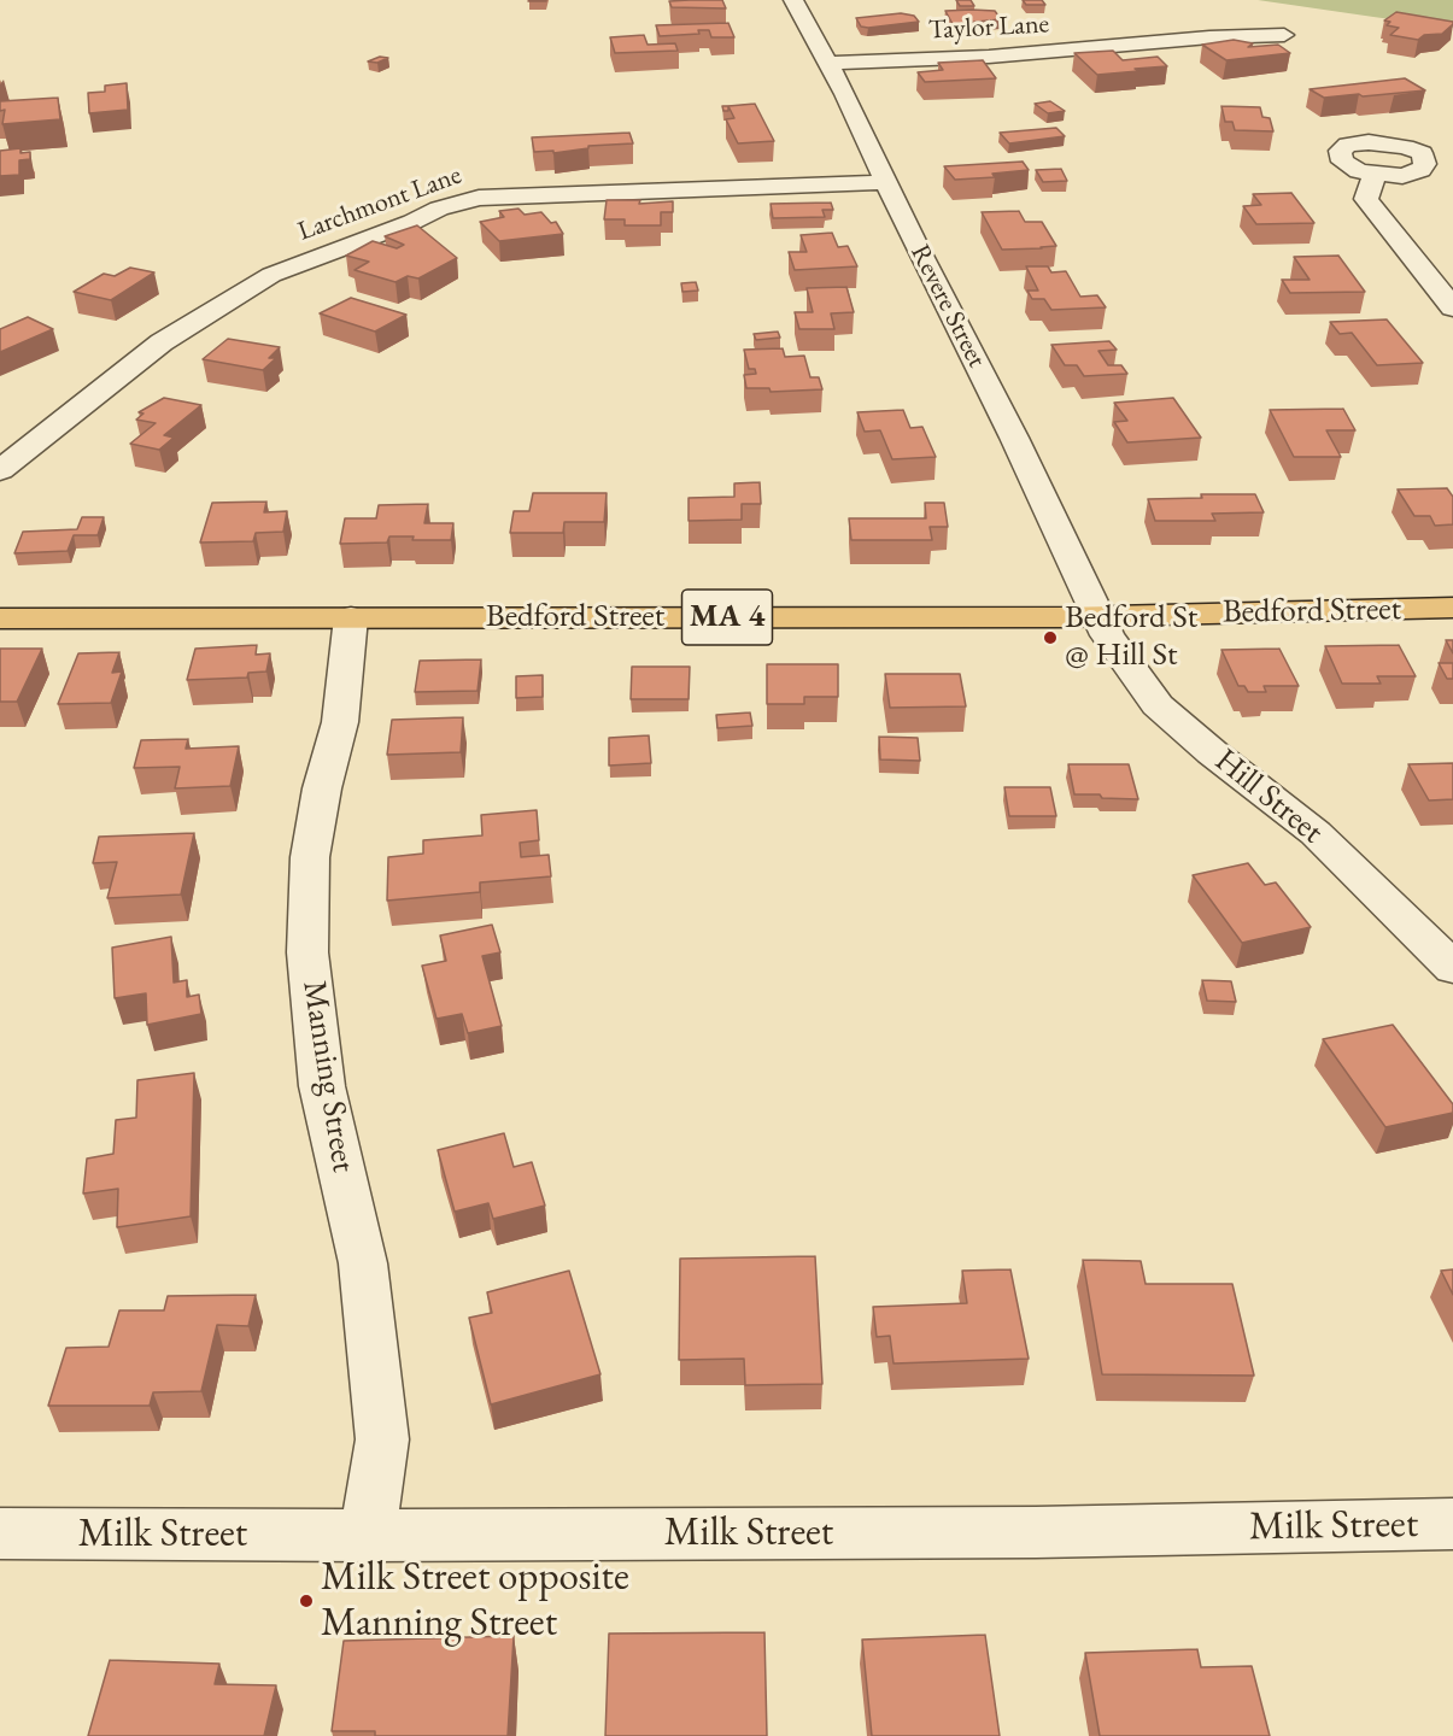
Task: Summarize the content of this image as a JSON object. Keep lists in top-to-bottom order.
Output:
{
  "streets": {
    "main road": ["Bedford Street", "MA 4"],
    "street": [
      "Taylor Lane",
      "Larchmont Lane",
      "Revere Street",
      "Hill Street",
      "Manning Street",
      "Milk Street"
    ]
  },
  "crossings": [
    ["Taylor Lane", "Revere Street"],
    ["Larchmont Lane", "Revere Street"],
    ["Revere Street", "Bedford Street"],
    ["Revere Street", "Hill Street"],
    ["Bedford Street", "Hill Street"],
    ["Bedford Street", "Manning Street"],
    ["Manning Street", "Milk Street"]
  ],
  "places": ["Bedford St @ Hill St", "Milk Street opposite Manning Street"]
}
